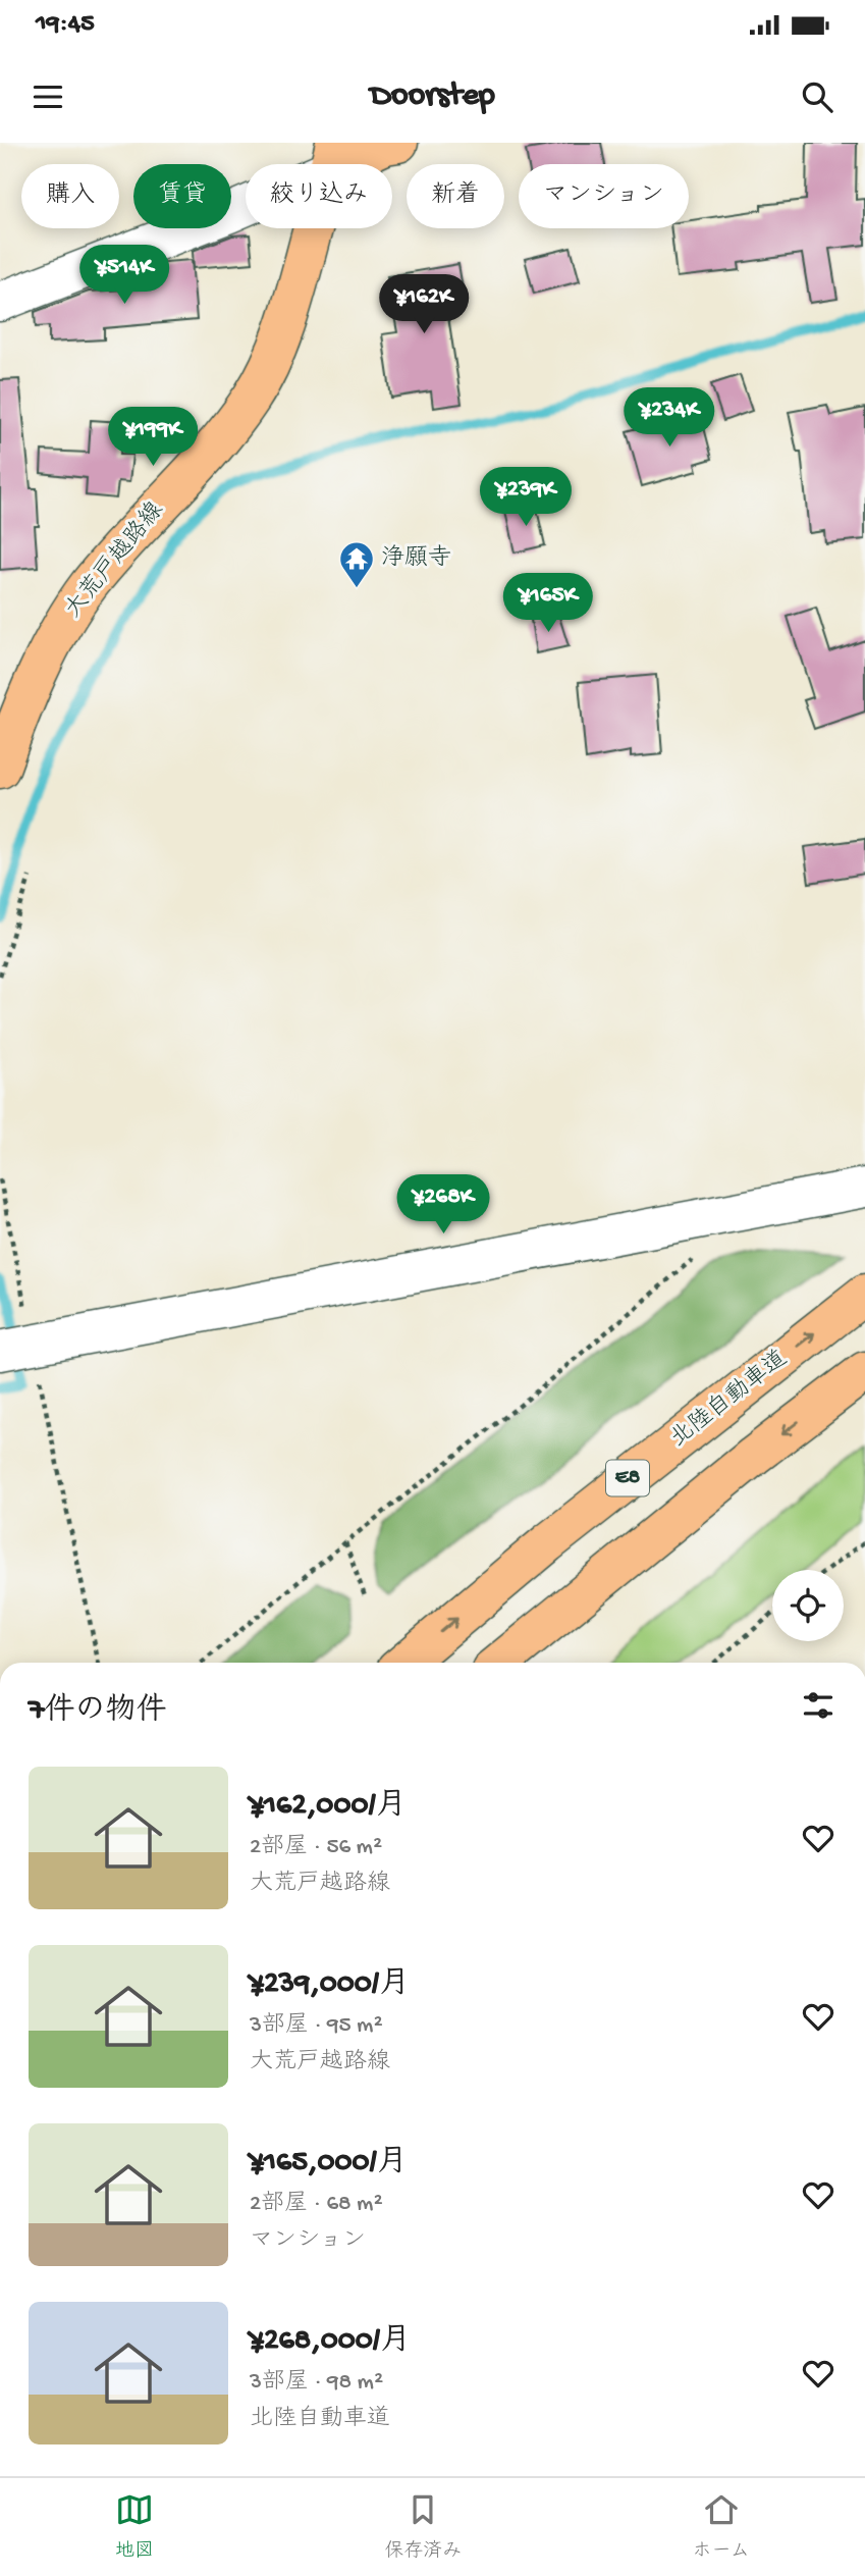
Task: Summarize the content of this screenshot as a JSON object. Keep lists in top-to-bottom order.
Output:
{
  "streets": {
    "main road": ["大荒戸越路線", "北陸自動車道", "E8"]
  },
  "places": {
    "temple": ["浄願寺"]
  },
  "page": {
    "status": "19:45",
    "header": "Doorstep",
    "chip": [
      "購入",
      "賃貸",
      "絞り込み",
      "新着",
      "マンション"
    ],
    "price": [
      "¥514K",
      "¥162K",
      "¥234K",
      "¥199K",
      "¥239K",
      "¥165K",
      "¥268K"
    ],
    "heading": "7件の物件",
    "list": [
      {
        "name": "¥162,000/月",
        "note": "2部屋 · 56 m² · 大荒戸越路線"
      },
      {
        "name": "¥239,000/月",
        "note": "3部屋 · 95 m² · 大荒戸越路線"
      },
      {
        "name": "¥165,000/月",
        "note": "2部屋 · 68 m² · マンション"
      },
      {
        "name": "¥268,000/月",
        "note": "3部屋 · 98 m² · 北陸自動車道"
      }
    ],
    "tabs": ["地図", "保存済み", "ホーム"]
  }
}
